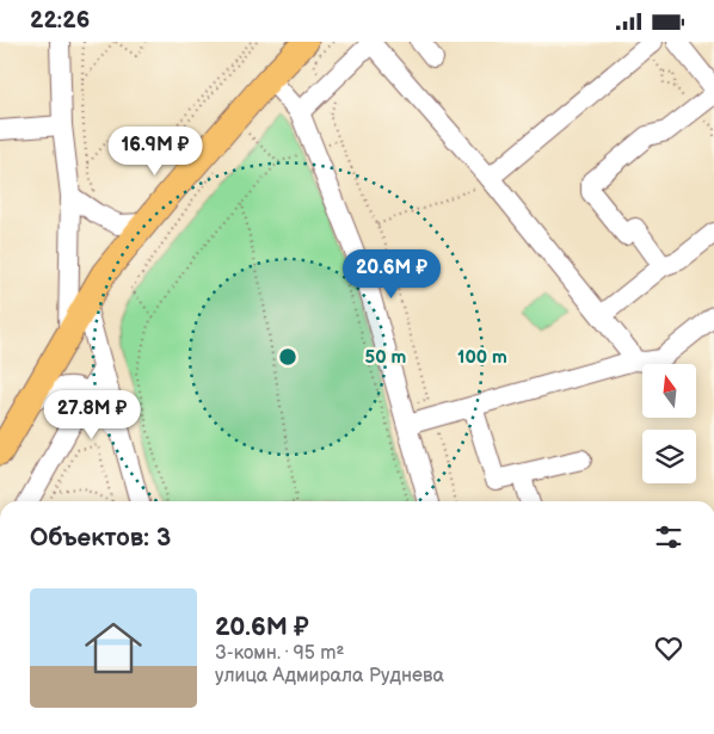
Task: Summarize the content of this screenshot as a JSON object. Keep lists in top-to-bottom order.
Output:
{
  "north": "top",
  "page": {
    "status": "22:26",
    "price": ["16.9M ₽", "20.6M ₽", "27.8M ₽"],
    "heading": "Объектов: 3",
    "list": [
      {
        "name": "20.6M ₽",
        "note": "3-комн. · 95 m² · улица Адмирала Руднева"
      }
    ]
  },
  "rings": ["50 m", "100 m"]
}
